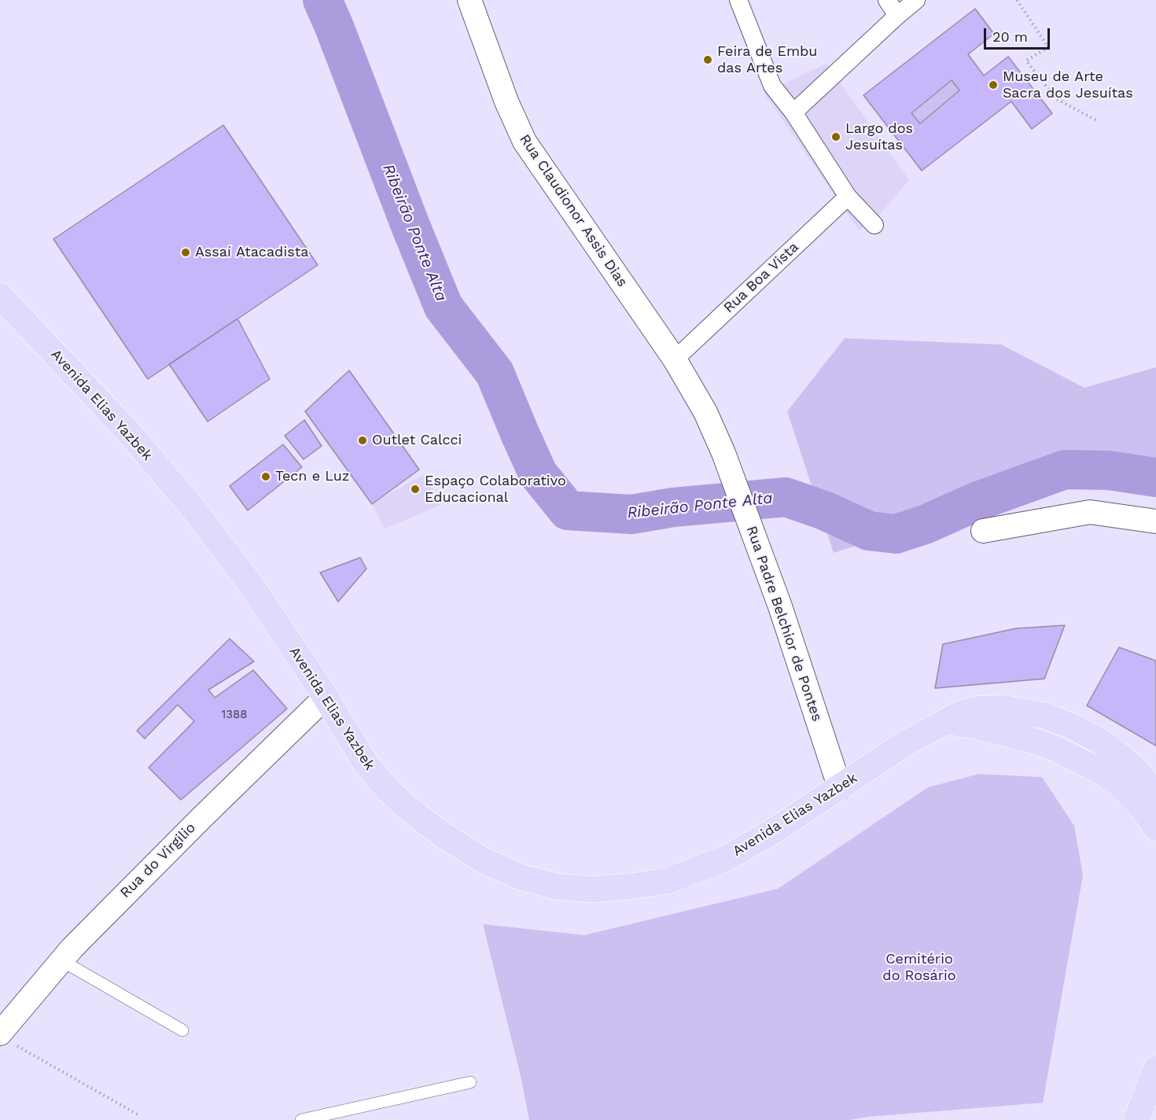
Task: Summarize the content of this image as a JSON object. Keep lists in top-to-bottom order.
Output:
{
  "streets": {
    "main road": ["Avenida Elias Yazbek"],
    "street": [
      "Rua Claudionor Assis Dias",
      "Rua Boa Vista",
      "Rua Padre Belchior de Pontes",
      "Rua do Virgilio"
    ]
  },
  "crossings": [
    ["Rua Claudionor Assis Dias", "Rua Boa Vista"],
    ["Rua Claudionor Assis Dias", "Rua Padre Belchior de Pontes"],
    ["Rua Boa Vista", "Rua Padre Belchior de Pontes"],
    ["Avenida Elias Yazbek", "Rua Padre Belchior de Pontes"],
    ["Avenida Elias Yazbek", "Rua do Virgilio"]
  ],
  "water": ["Ribeirão Ponte Alta"],
  "parks": ["Cemitério do Rosário"],
  "places": [
    "Feira de Embu das Artes",
    "Museu de Arte Sacra dos Jesuítas",
    "Largo dos Jesuítas",
    "Assaí Atacadista",
    "Outlet Calcci",
    "Tecn e Luz",
    "Espaço Colaborativo Educacional"
  ],
  "house_numbers": ["1388"],
  "scale_bar": "20 m"
}
